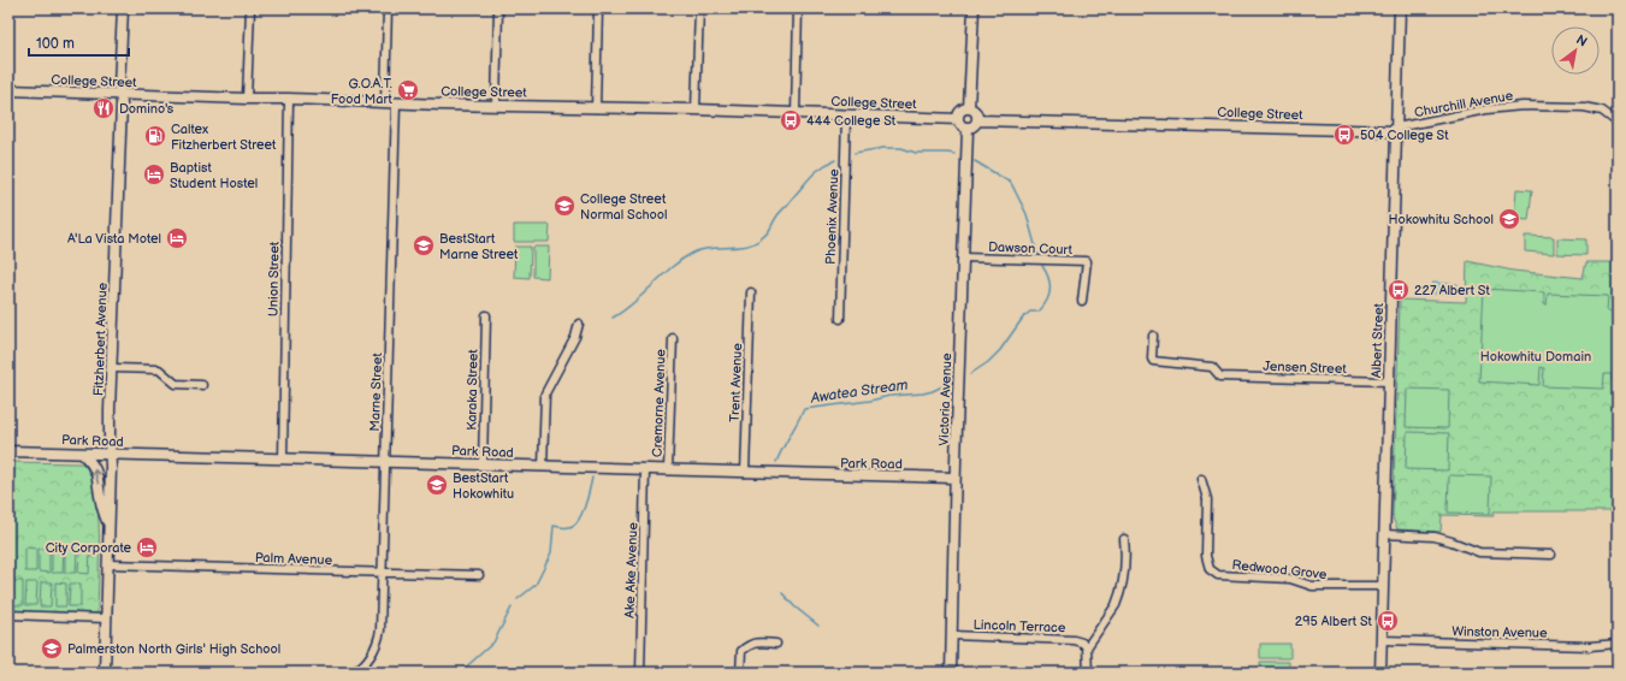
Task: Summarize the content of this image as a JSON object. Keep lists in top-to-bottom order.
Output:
{
  "streets": {
    "street": [
      "College Street",
      "Churchill Avenue",
      "Phoenix Avenue",
      "Dawson Court",
      "Union Street",
      "Fitzherbert Avenue",
      "Albert Street",
      "Jensen Street",
      "Trent Avenue",
      "Karaka Street",
      "Marne Street",
      "Victoria Avenue",
      "Cremorne Avenue",
      "Park Road",
      "Palm Avenue",
      "Redwood Grove",
      "Ake Ake Avenue",
      "Lincoln Terrace",
      "Winston Avenue"
    ]
  },
  "crossings": [
    ["College Street", "Churchill Avenue"],
    ["College Street", "Phoenix Avenue"],
    ["College Street", "Union Street"],
    ["College Street", "Fitzherbert Avenue"],
    ["College Street", "Albert Street"],
    ["College Street", "Marne Street"],
    ["College Street", "Victoria Avenue"],
    ["Churchill Avenue", "Albert Street"],
    ["Dawson Court", "Victoria Avenue"],
    ["Union Street", "Park Road"],
    ["Fitzherbert Avenue", "Park Road"],
    ["Fitzherbert Avenue", "Palm Avenue"],
    ["Albert Street", "Jensen Street"],
    ["Albert Street", "Redwood Grove"],
    ["Albert Street", "Winston Avenue"],
    ["Trent Avenue", "Park Road"],
    ["Karaka Street", "Park Road"],
    ["Marne Street", "Park Road"],
    ["Marne Street", "Palm Avenue"],
    ["Victoria Avenue", "Park Road"],
    ["Victoria Avenue", "Lincoln Terrace"],
    ["Cremorne Avenue", "Park Road"],
    ["Park Road", "Ake Ake Avenue"]
  ],
  "water": ["Awatea Stream"],
  "parks": ["Hokowhitu Domain"],
  "places": {
    "supermarket": ["G.O.A.T. Food Mart"],
    "restaurant": ["Domino's"],
    "bus stop": [
      "444 College St",
      "504 College St",
      "227 Albert St",
      "295 Albert St"
    ],
    "fuel station": ["Caltex Fitzherbert Street"],
    "hotel": ["Baptist Student Hostel", "A'La Vista Motel", "City Corporate"],
    "school or university": [
      "College Street Normal School",
      "Hokowhitu School",
      "BestStart Marne Street",
      "BestStart Hokowhitu",
      "Palmerston North Girls' High School"
    ]
  },
  "scale_bar": "100 m",
  "north": "top right"
}
